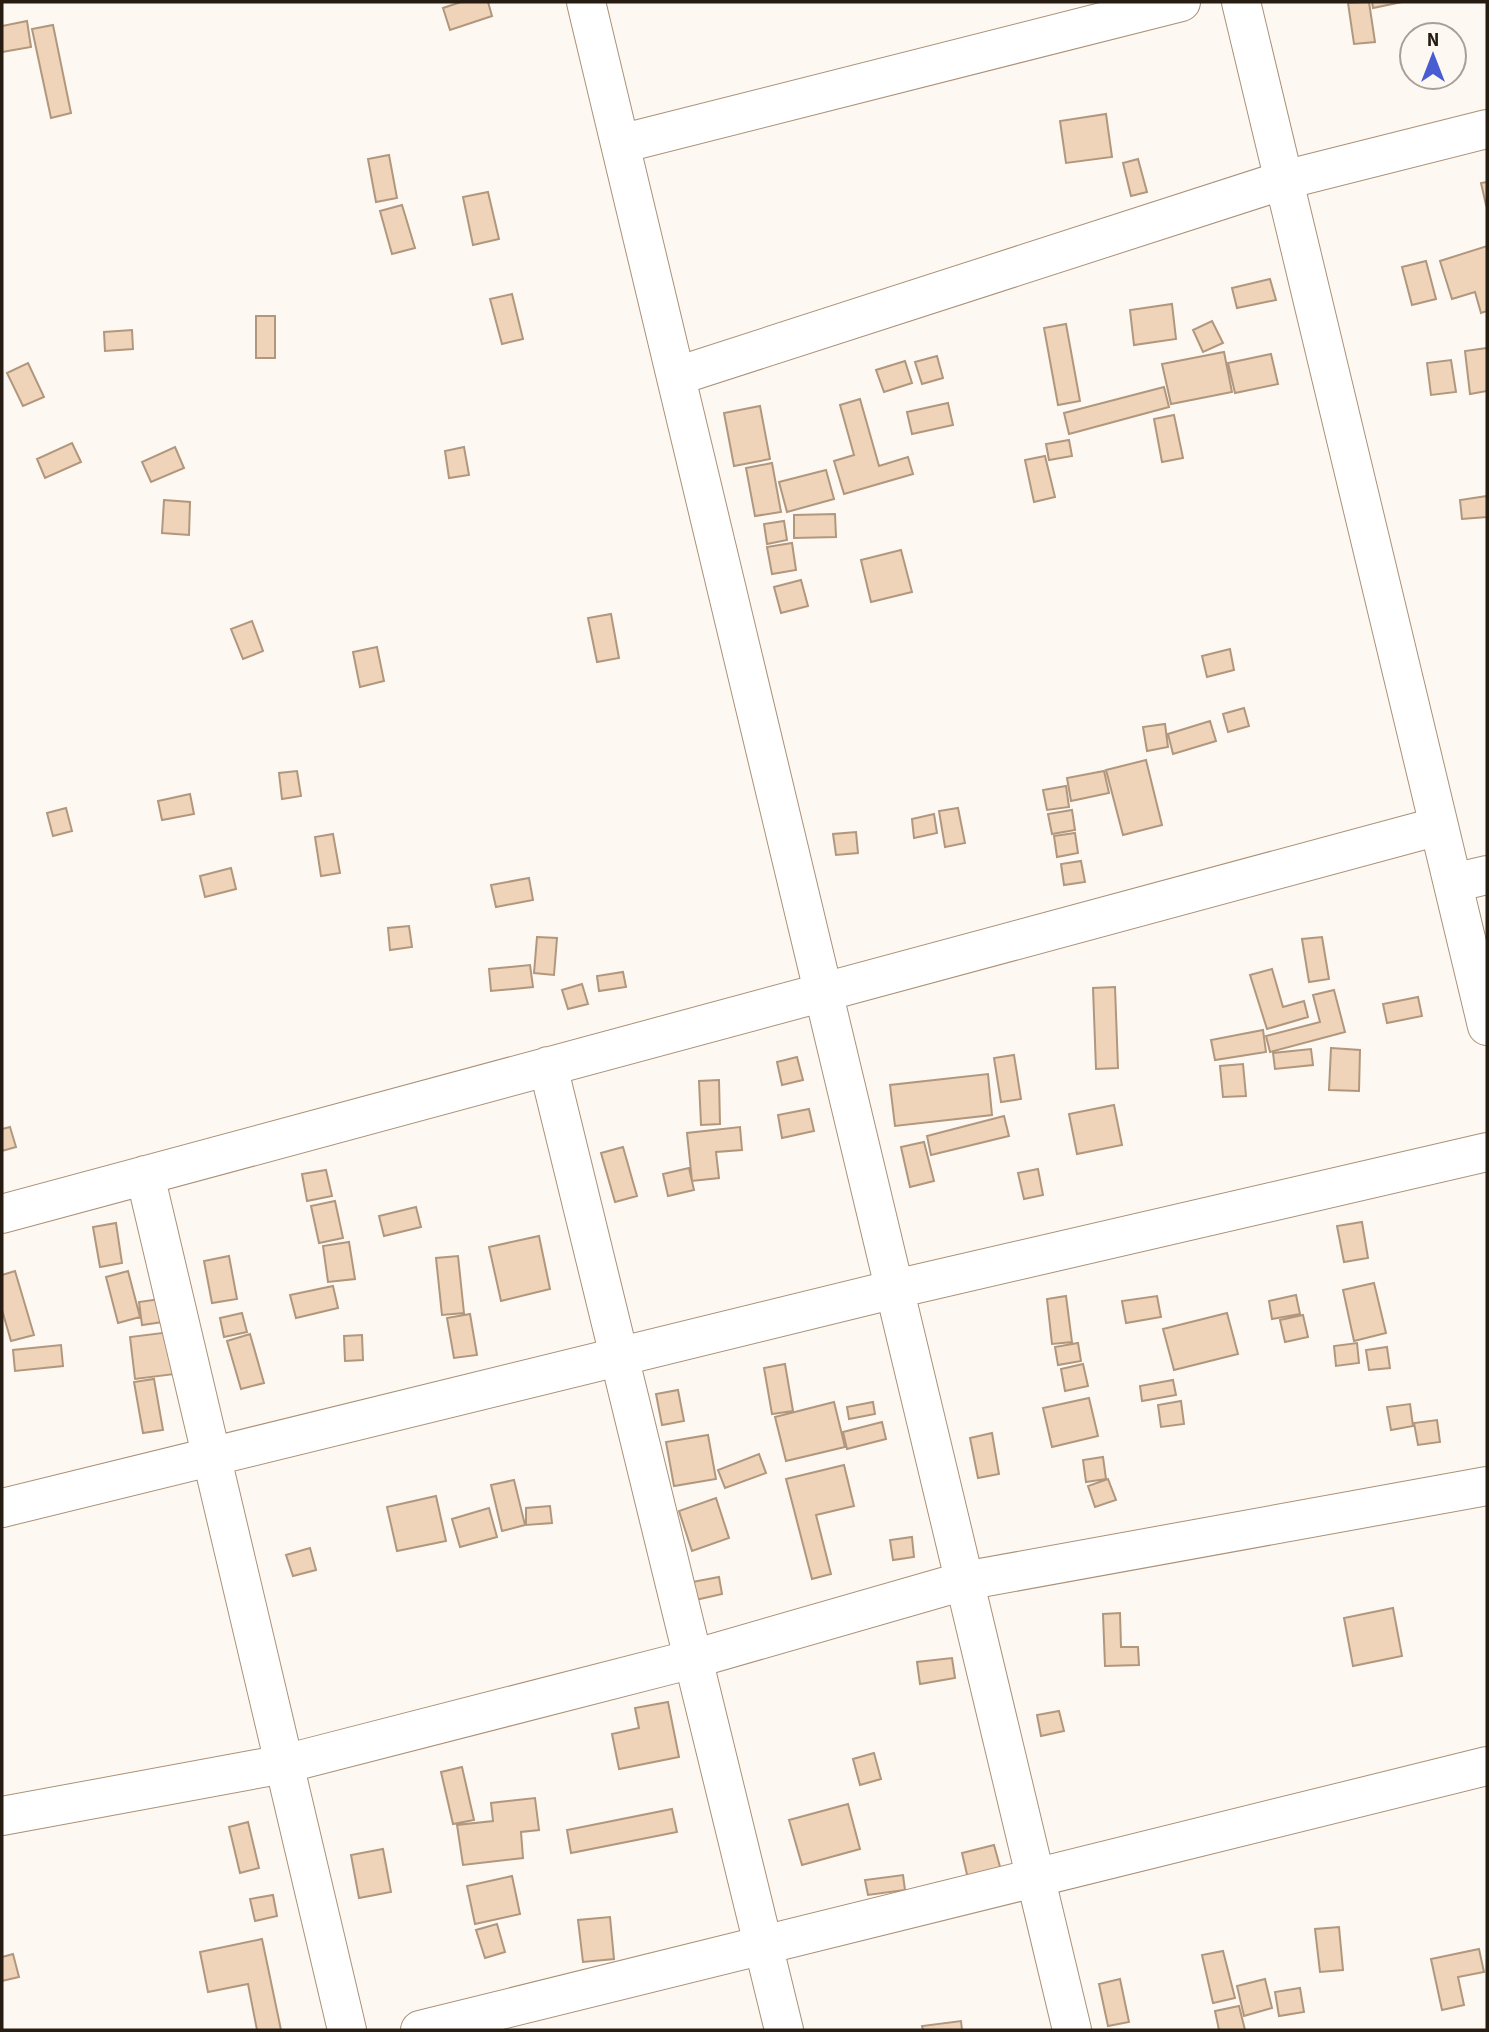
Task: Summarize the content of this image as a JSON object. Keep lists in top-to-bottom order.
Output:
{
  "north": "top"
}
